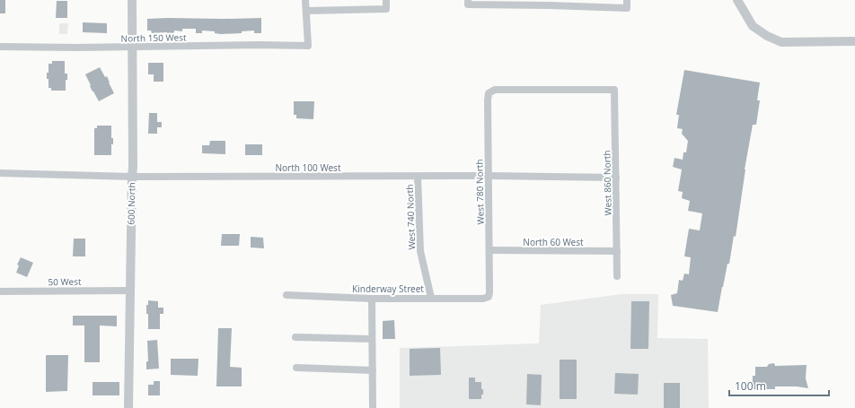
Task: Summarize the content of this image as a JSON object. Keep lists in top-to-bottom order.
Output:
{
  "streets": {
    "street": [
      "North 150 West",
      "North 100 West",
      "West 860 North",
      "West 780 North",
      "600 North",
      "West 740 North",
      "North 60 West",
      "50 West",
      "Kinderway Street"
    ]
  },
  "crossings": [
    ["North 150 West", "600 North"],
    ["North 100 West", "West 860 North"],
    ["North 100 West", "West 780 North"],
    ["North 100 West", "600 North"],
    ["North 100 West", "West 740 North"],
    ["West 860 North", "West 780 North"],
    ["West 860 North", "North 60 West"],
    ["West 780 North", "North 60 West"],
    ["West 780 North", "Kinderway Street"],
    ["600 North", "50 West"],
    ["West 740 North", "Kinderway Street"]
  ],
  "scale_bar": "100 m"
}
